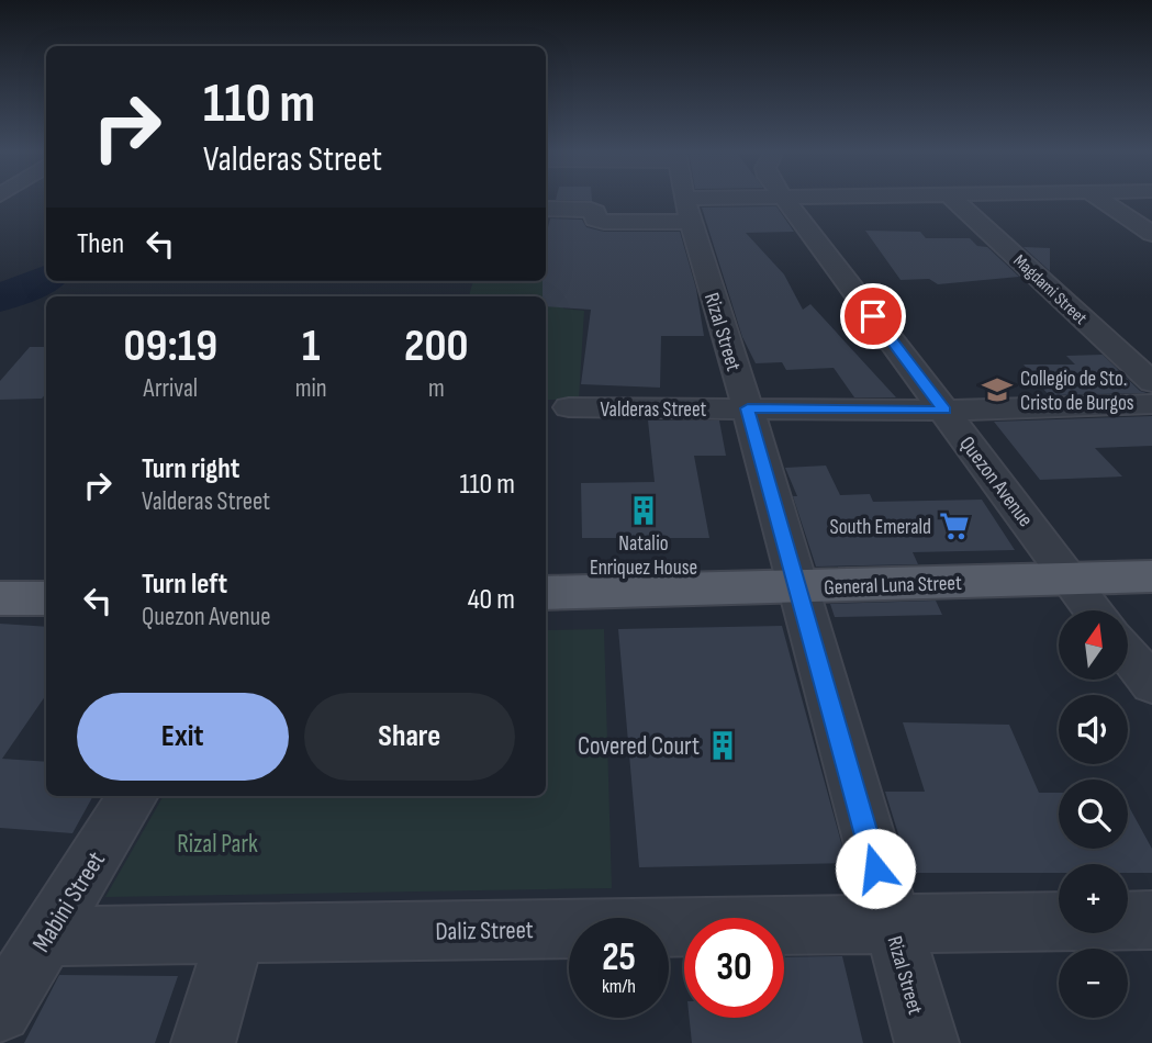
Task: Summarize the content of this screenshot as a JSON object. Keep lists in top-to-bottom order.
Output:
{
  "streets": {
    "main road": ["General Luna Street"],
    "street": [
      "Magdami Street",
      "Rizal Street",
      "Valderas Street",
      "Quezon Avenue",
      "Mabini Street",
      "Daliz Street"
    ]
  },
  "crossings": [
    ["Rizal Street", "Valderas Street"],
    ["Rizal Street", "General Luna Street"],
    ["Rizal Street", "Daliz Street"],
    ["Valderas Street", "Quezon Avenue"],
    ["Quezon Avenue", "General Luna Street"],
    ["Mabini Street", "Daliz Street"]
  ],
  "parks": ["Rizal Park"],
  "places": {
    "school or university": ["Collegio de Sto. Cristo de Burgos"],
    "building": ["Natalio Enriquez House", "Covered Court"],
    "supermarket": ["South Emerald"]
  },
  "north": "top",
  "page": {
    "turn": ["110 m", "Valderas Street"],
    "then": "Then",
    "eta": [
      "09:19",
      "Arrival",
      "1",
      "min",
      "200",
      "m"
    ],
    "list": [
      {
        "name": "Turn right",
        "note": "Valderas Street",
        "value": "110 m"
      },
      {
        "name": "Turn left",
        "note": "Quezon Avenue",
        "value": "40 m"
      }
    ],
    "map_buttons": ["+", "−"],
    "buttons": ["Exit", "Share"],
    "speed": "25 km/h",
    "limit": "30"
  }
}
